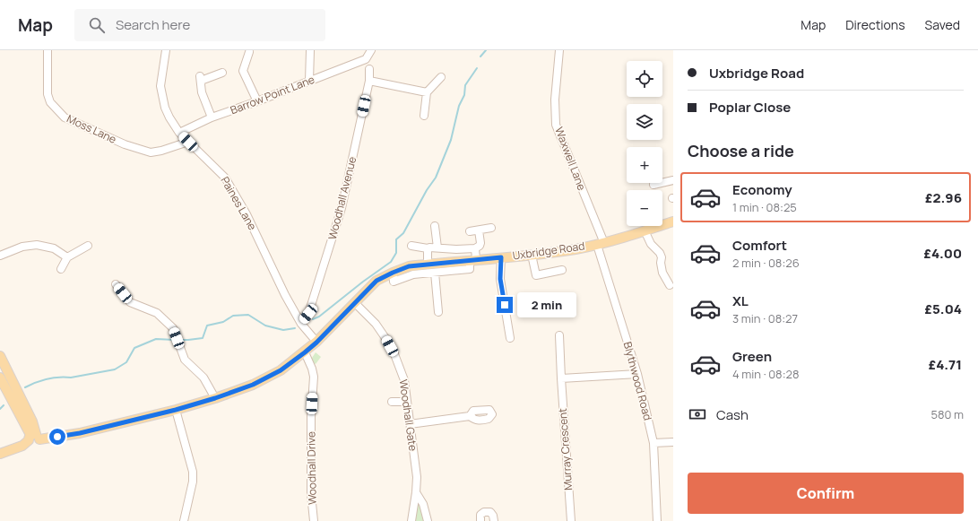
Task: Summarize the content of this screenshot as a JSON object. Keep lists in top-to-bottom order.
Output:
{
  "streets": {
    "main road": ["Uxbridge Road"],
    "street": [
      "Barrow Point Lane",
      "Moss Lane",
      "Waxwell Lane",
      "Woodhall Avenue",
      "Paines Lane",
      "Blythwood Road",
      "Woodhall Gate",
      "Murray Crescent",
      "Woodhall Drive"
    ]
  },
  "crossings": [
    ["Barrow Point Lane", "Paines Lane"],
    ["Moss Lane", "Paines Lane"],
    ["Waxwell Lane", "Uxbridge Road"],
    ["Waxwell Lane", "Blythwood Road"],
    ["Woodhall Avenue", "Paines Lane"],
    ["Paines Lane", "Uxbridge Road"],
    ["Uxbridge Road", "Blythwood Road"],
    ["Uxbridge Road", "Woodhall Gate"],
    ["Uxbridge Road", "Woodhall Drive"]
  ],
  "page": {
    "header": "Map",
    "search": "Search here",
    "nav": ["Map", "Directions", "Saved"],
    "banner": ["Uxbridge Road", "Poplar Close"],
    "map_buttons": ["+", "−"],
    "heading": "Choose a ride",
    "list": [
      {
        "name": "Economy",
        "note": "1 min · 08:25",
        "value": "£2.96"
      },
      {
        "name": "Comfort",
        "note": "2 min · 08:26",
        "value": "£4.00"
      },
      {
        "name": "XL",
        "note": "3 min · 08:27",
        "value": "£5.04"
      },
      {
        "name": "Green",
        "note": "4 min · 08:28",
        "value": "£4.71"
      }
    ],
    "bubble": "2 min",
    "pay": ["Cash", "580 m"],
    "buttons": "Confirm"
  }
}
